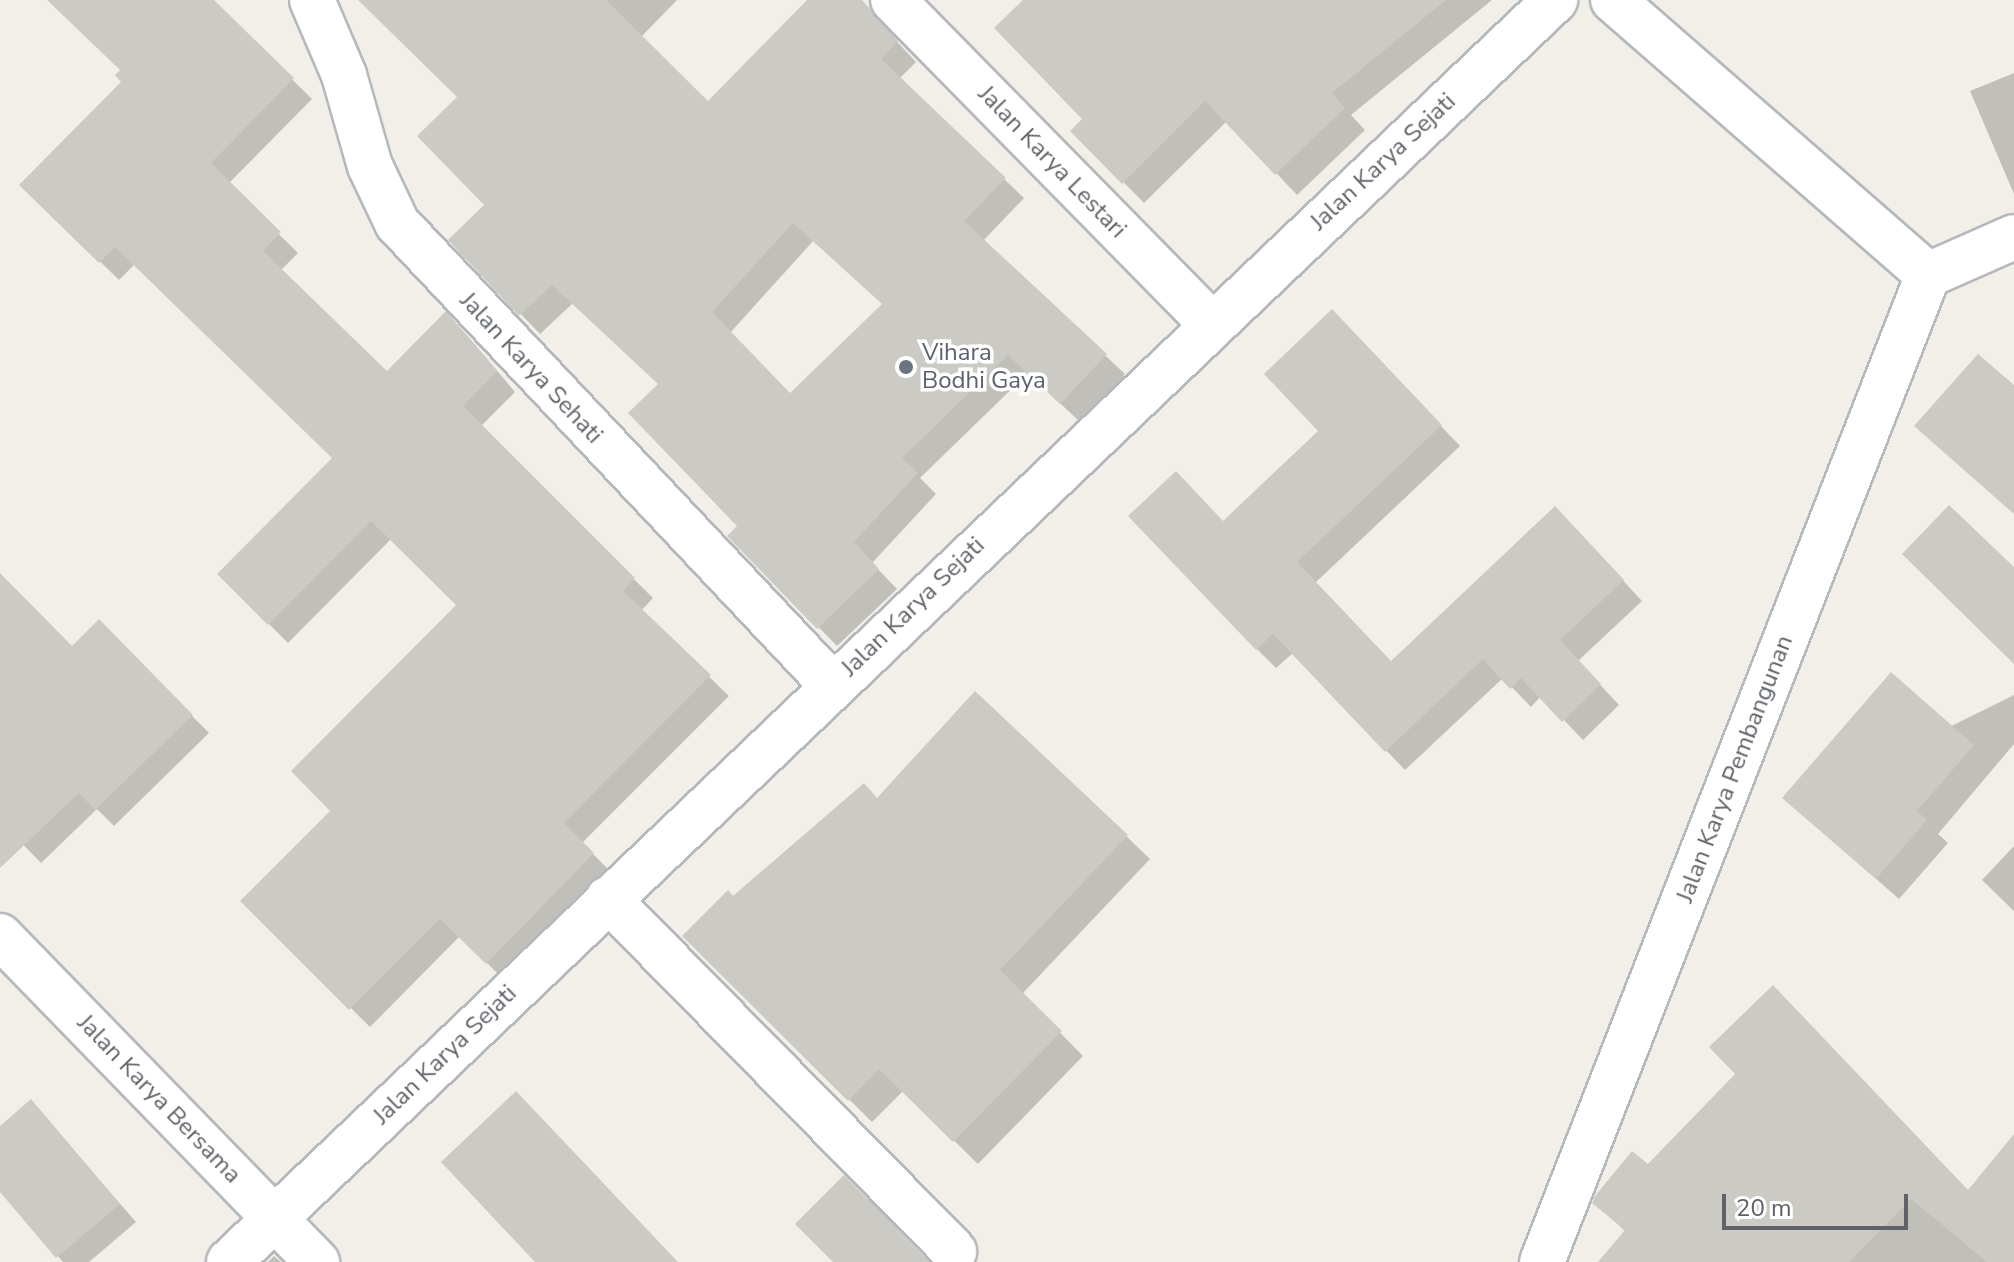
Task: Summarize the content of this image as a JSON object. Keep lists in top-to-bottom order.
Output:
{
  "streets": {
    "street": [
      "Jalan Karya Lestari",
      "Jalan Karya Sejati",
      "Jalan Karya Sehati",
      "Jalan Karya Pembangunan",
      "Jalan Karya Bersama"
    ]
  },
  "crossings": [
    ["Jalan Karya Lestari", "Jalan Karya Sejati"],
    ["Jalan Karya Sejati", "Jalan Karya Sehati"],
    ["Jalan Karya Sejati", "Jalan Karya Bersama"]
  ],
  "places": ["Vihara Bodhi Gaya"],
  "scale_bar": "20 m"
}
